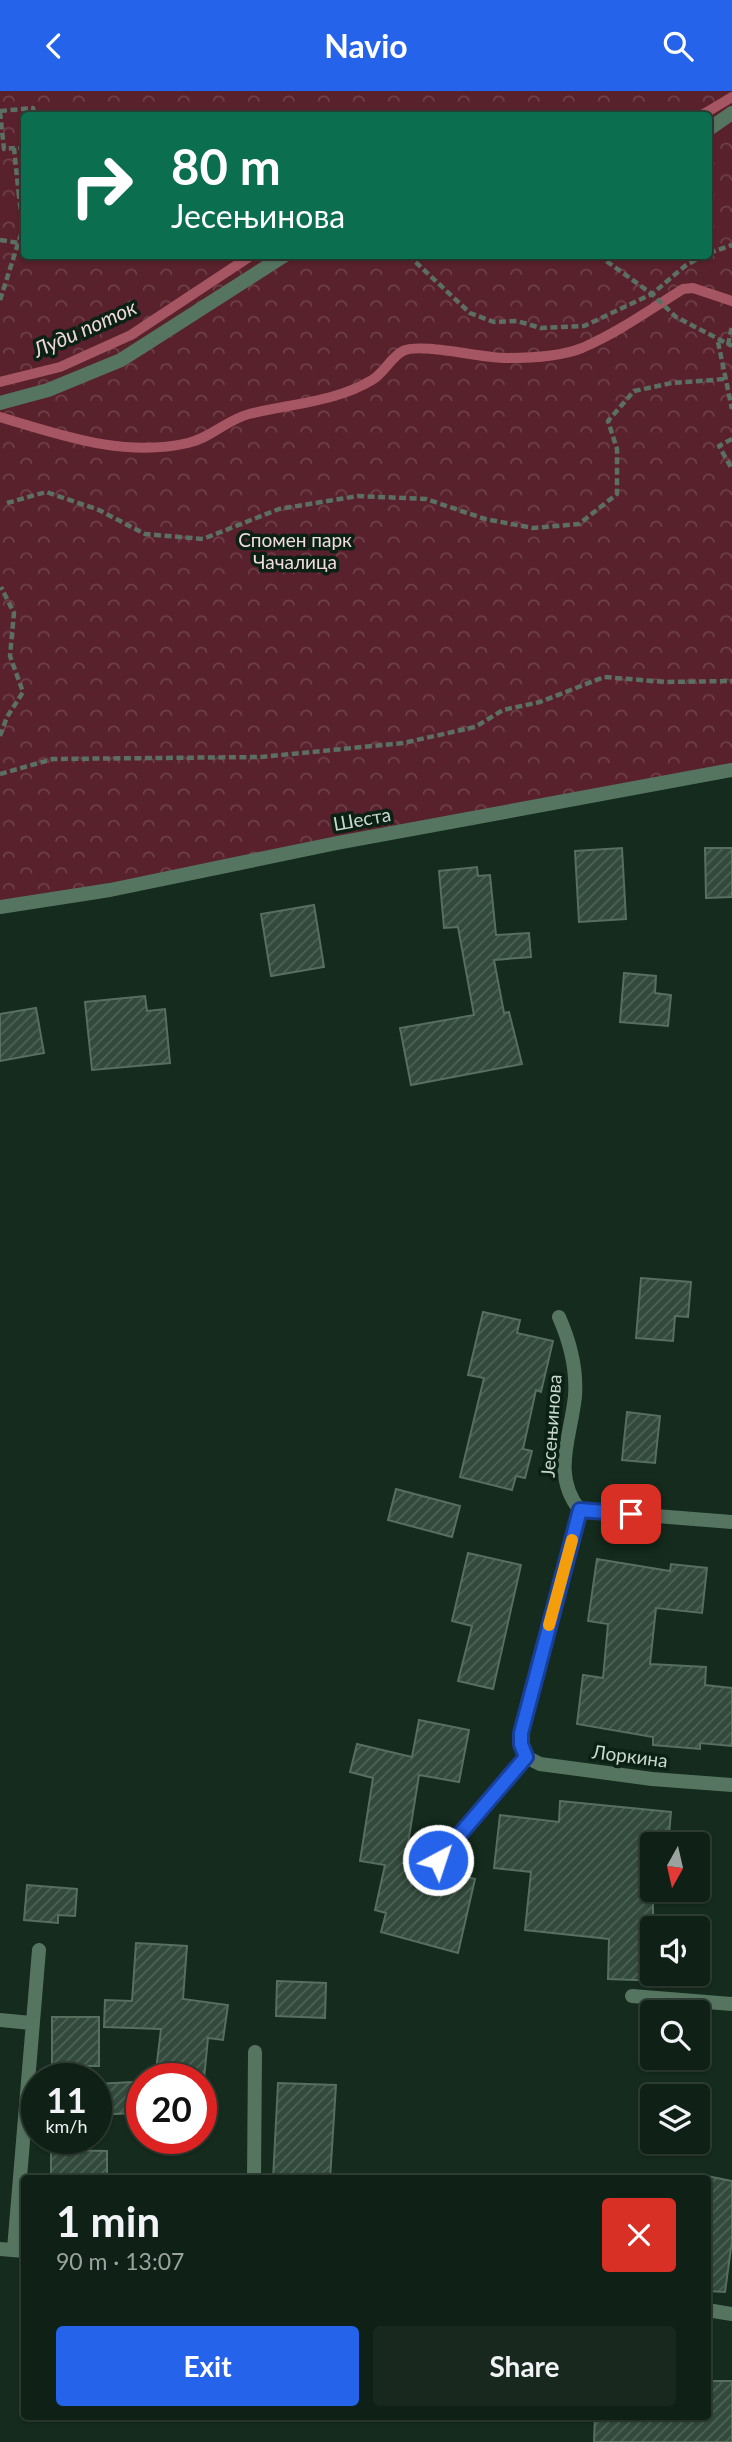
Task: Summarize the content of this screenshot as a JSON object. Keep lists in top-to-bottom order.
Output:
{
  "streets": {
    "street": ["Шеста", "Јесењинова", "Лоркина"]
  },
  "water": ["Луди поток"],
  "parks": ["Спомен парк Чачалица"],
  "north": "bottom",
  "page": {
    "header": "Navio",
    "turn": ["80 m", "Јесењинова"],
    "speed": "11 km/h",
    "limit": "20",
    "heading": ["1 min", "90 m · 13:07"],
    "buttons": ["Exit", "Share"]
  }
}
